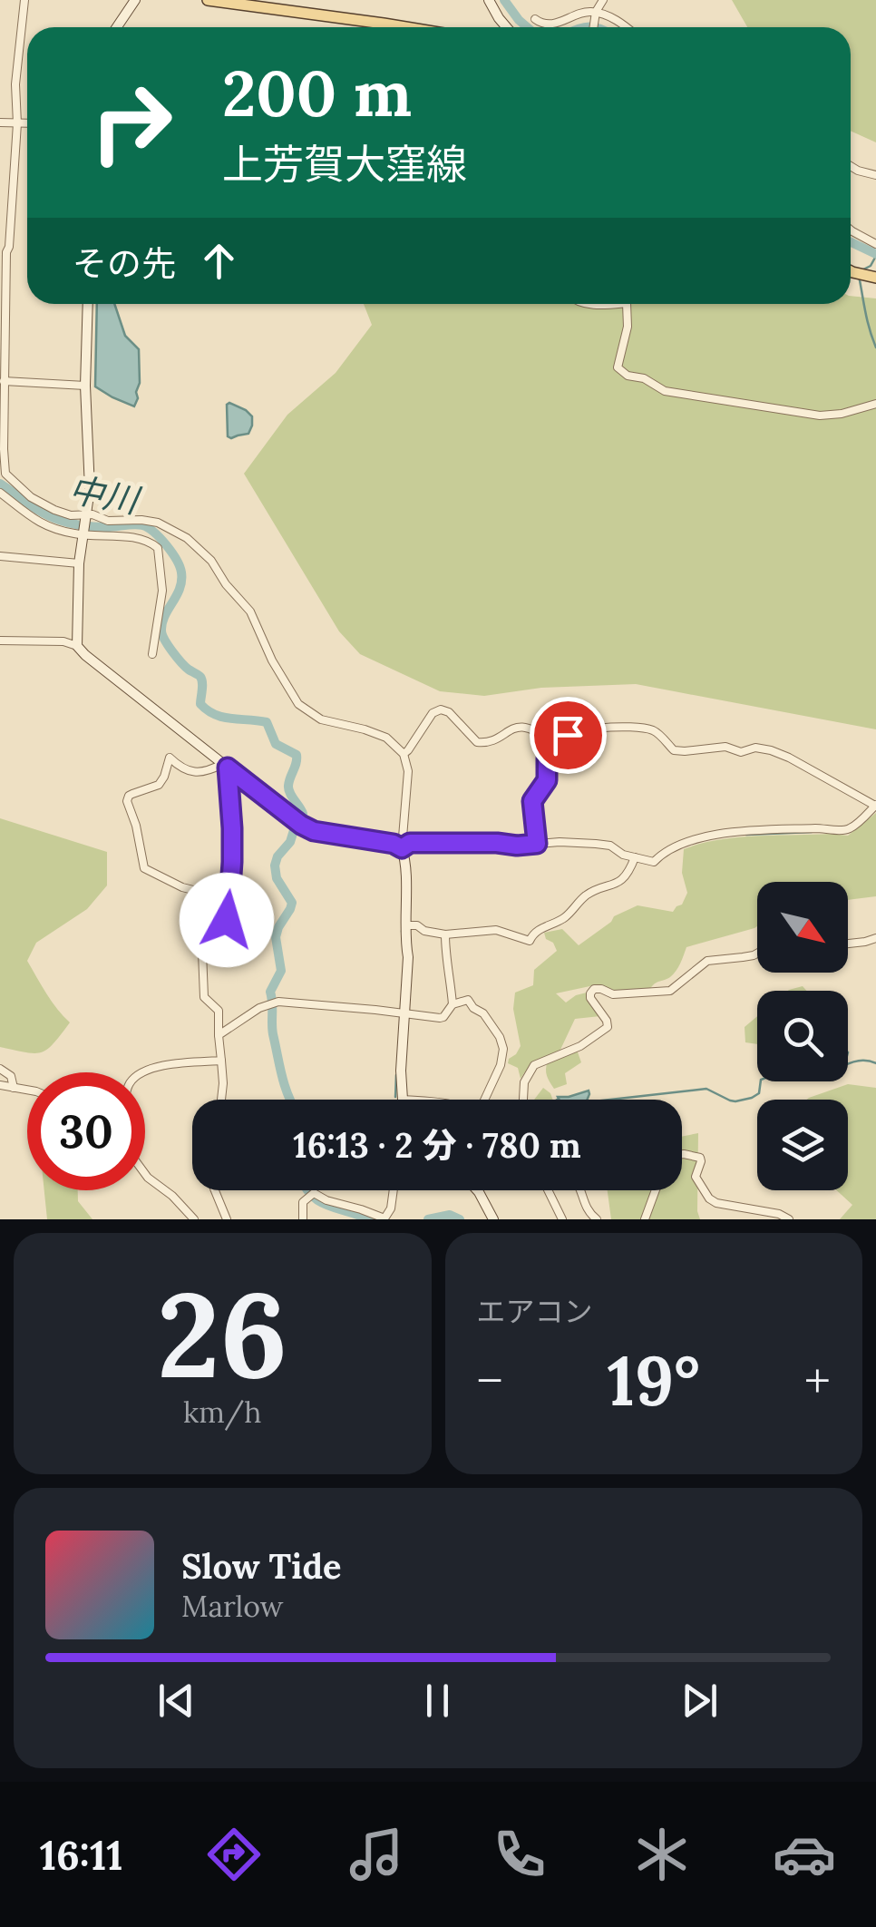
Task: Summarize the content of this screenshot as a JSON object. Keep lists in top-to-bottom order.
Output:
{
  "water": ["中川"],
  "north": "bottom right",
  "page": {
    "turn": ["200 m", "上芳賀大窪線"],
    "then": "その先",
    "limit": "30",
    "trip": "16:13 · 2 分 · 780 m",
    "tile": [
      ["26", "km/h"],
      "エアコン"
    ],
    "heat": ["−", "19°", "+"],
    "song": ["Slow Tide", "Marlow"],
    "tabs": "16:11"
  }
}
